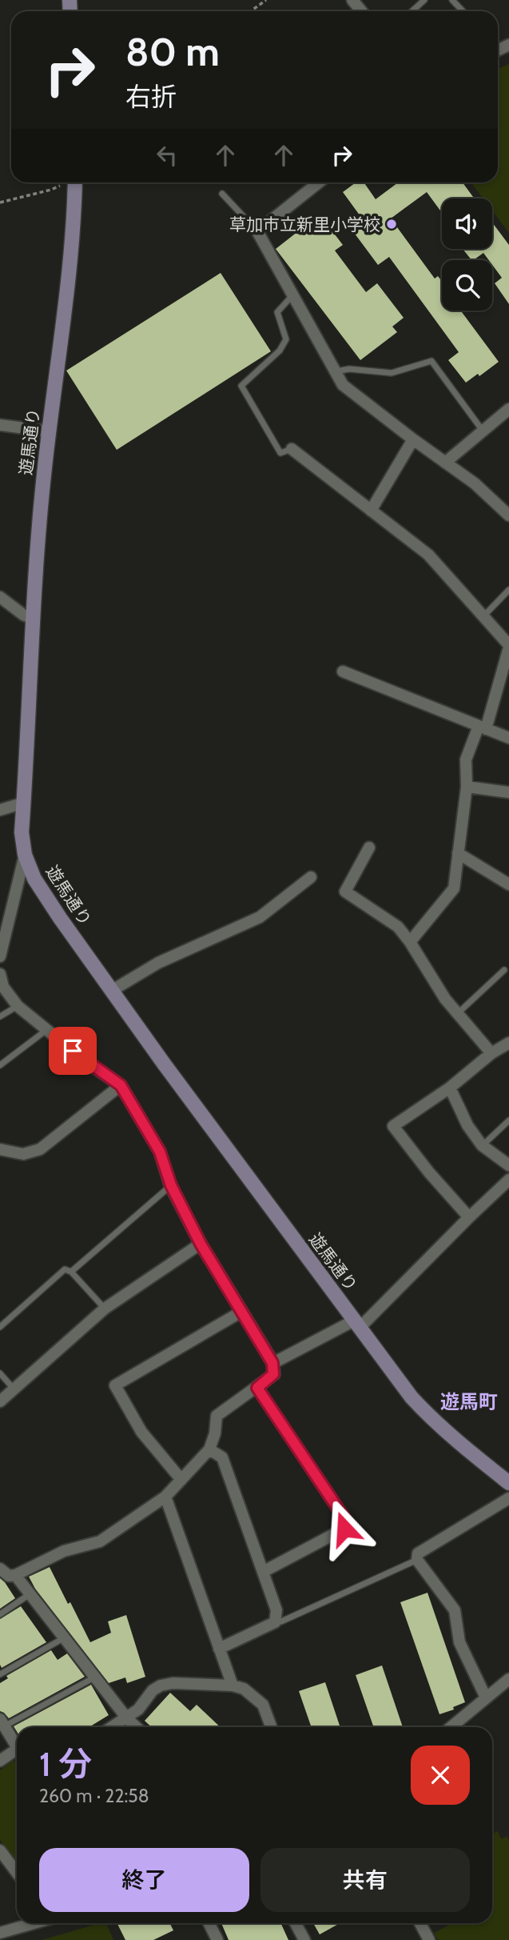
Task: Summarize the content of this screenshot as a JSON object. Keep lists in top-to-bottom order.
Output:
{
  "streets": {
    "street": ["遊馬通り"]
  },
  "districts": ["遊馬町"],
  "places": ["草加市立新里小学校"],
  "page": {
    "turn": ["80 m", "右折"],
    "heading": ["1 分", "260 m · 22:58"],
    "buttons": ["終了", "共有"]
  }
}
